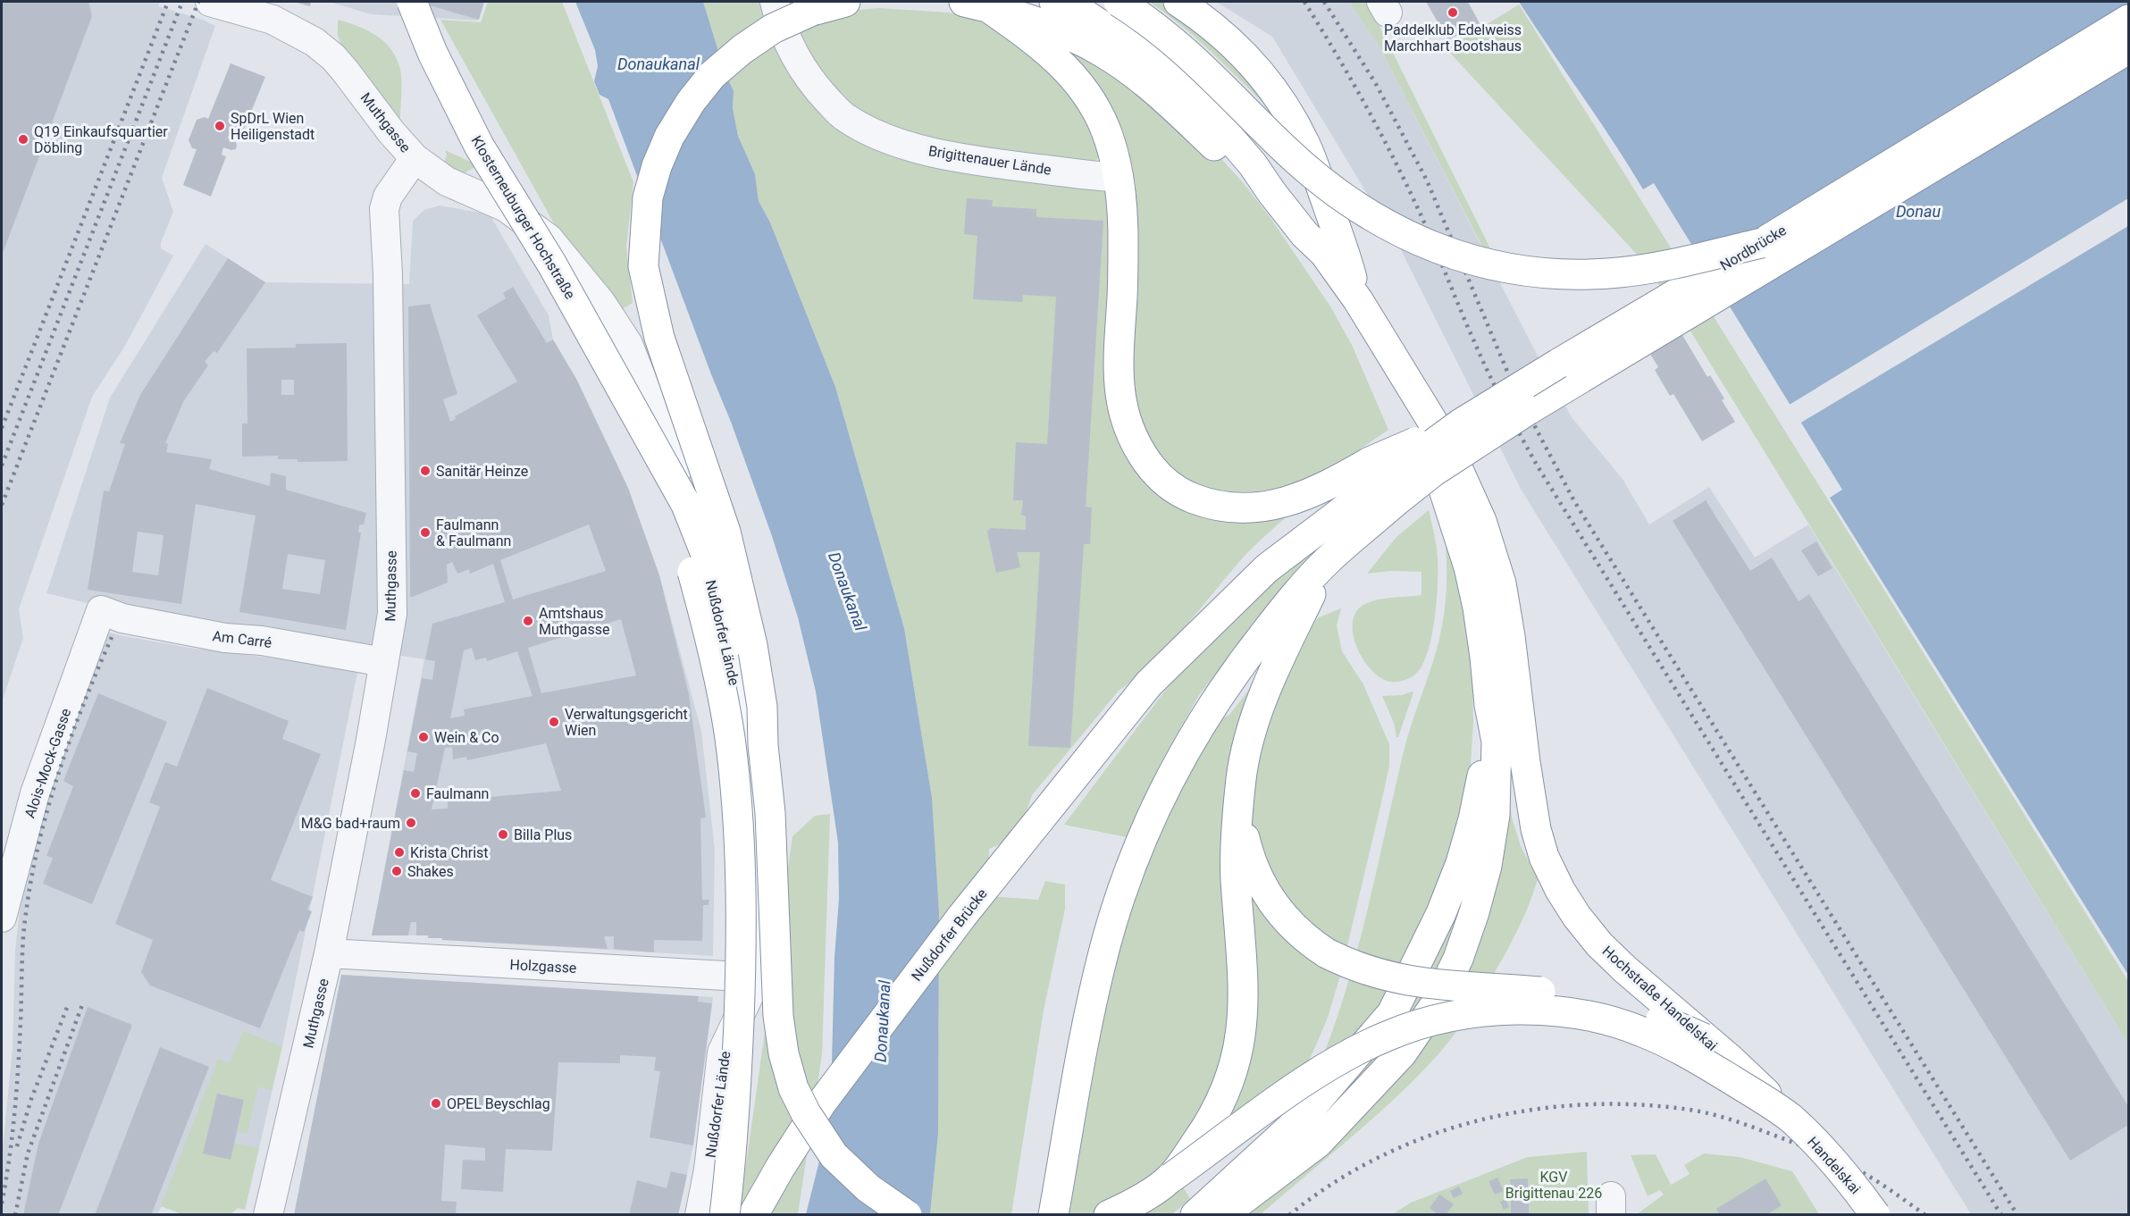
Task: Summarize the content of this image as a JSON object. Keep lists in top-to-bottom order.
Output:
{
  "streets": {
    "highway": [
      "Klosterneuburger Hochstraße",
      "Nordbrücke",
      "Nußdorfer Brücke",
      "Hochstraße Handelskai",
      "Handelskai"
    ],
    "street": [
      "Muthgasse",
      "Brigittenauer Lände",
      "Nußdorfer Lände",
      "Am Carré",
      "Alois-Mock-Gasse",
      "Holzgasse"
    ]
  },
  "crossings": [
    ["Muthgasse", "Nußdorfer Lände"],
    ["Muthgasse", "Am Carré"],
    ["Muthgasse", "Holzgasse"],
    ["Nordbrücke", "Nußdorfer Brücke"],
    ["Nußdorfer Lände", "Holzgasse"],
    ["Am Carré", "Alois-Mock-Gasse"],
    ["Hochstraße Handelskai", "Handelskai"]
  ],
  "water": ["Donaukanal", "Donau"],
  "parks": ["KGV Brigittenau 226"],
  "places": [
    "Paddelklub Edelweiss Marchhart Bootshaus",
    "SpDrL Wien Heiligenstadt",
    "Q19 Einkaufsquartier Döbling",
    "Sanitär Heinze",
    "Faulmann & Faulmann",
    "Amtshaus Muthgasse",
    "Verwaltungsgericht Wien",
    "Wein & Co",
    "Faulmann",
    "M&G bad+raum",
    "Billa Plus",
    "Krista Christ",
    "Shakes",
    "OPEL Beyschlag"
  ]
}
